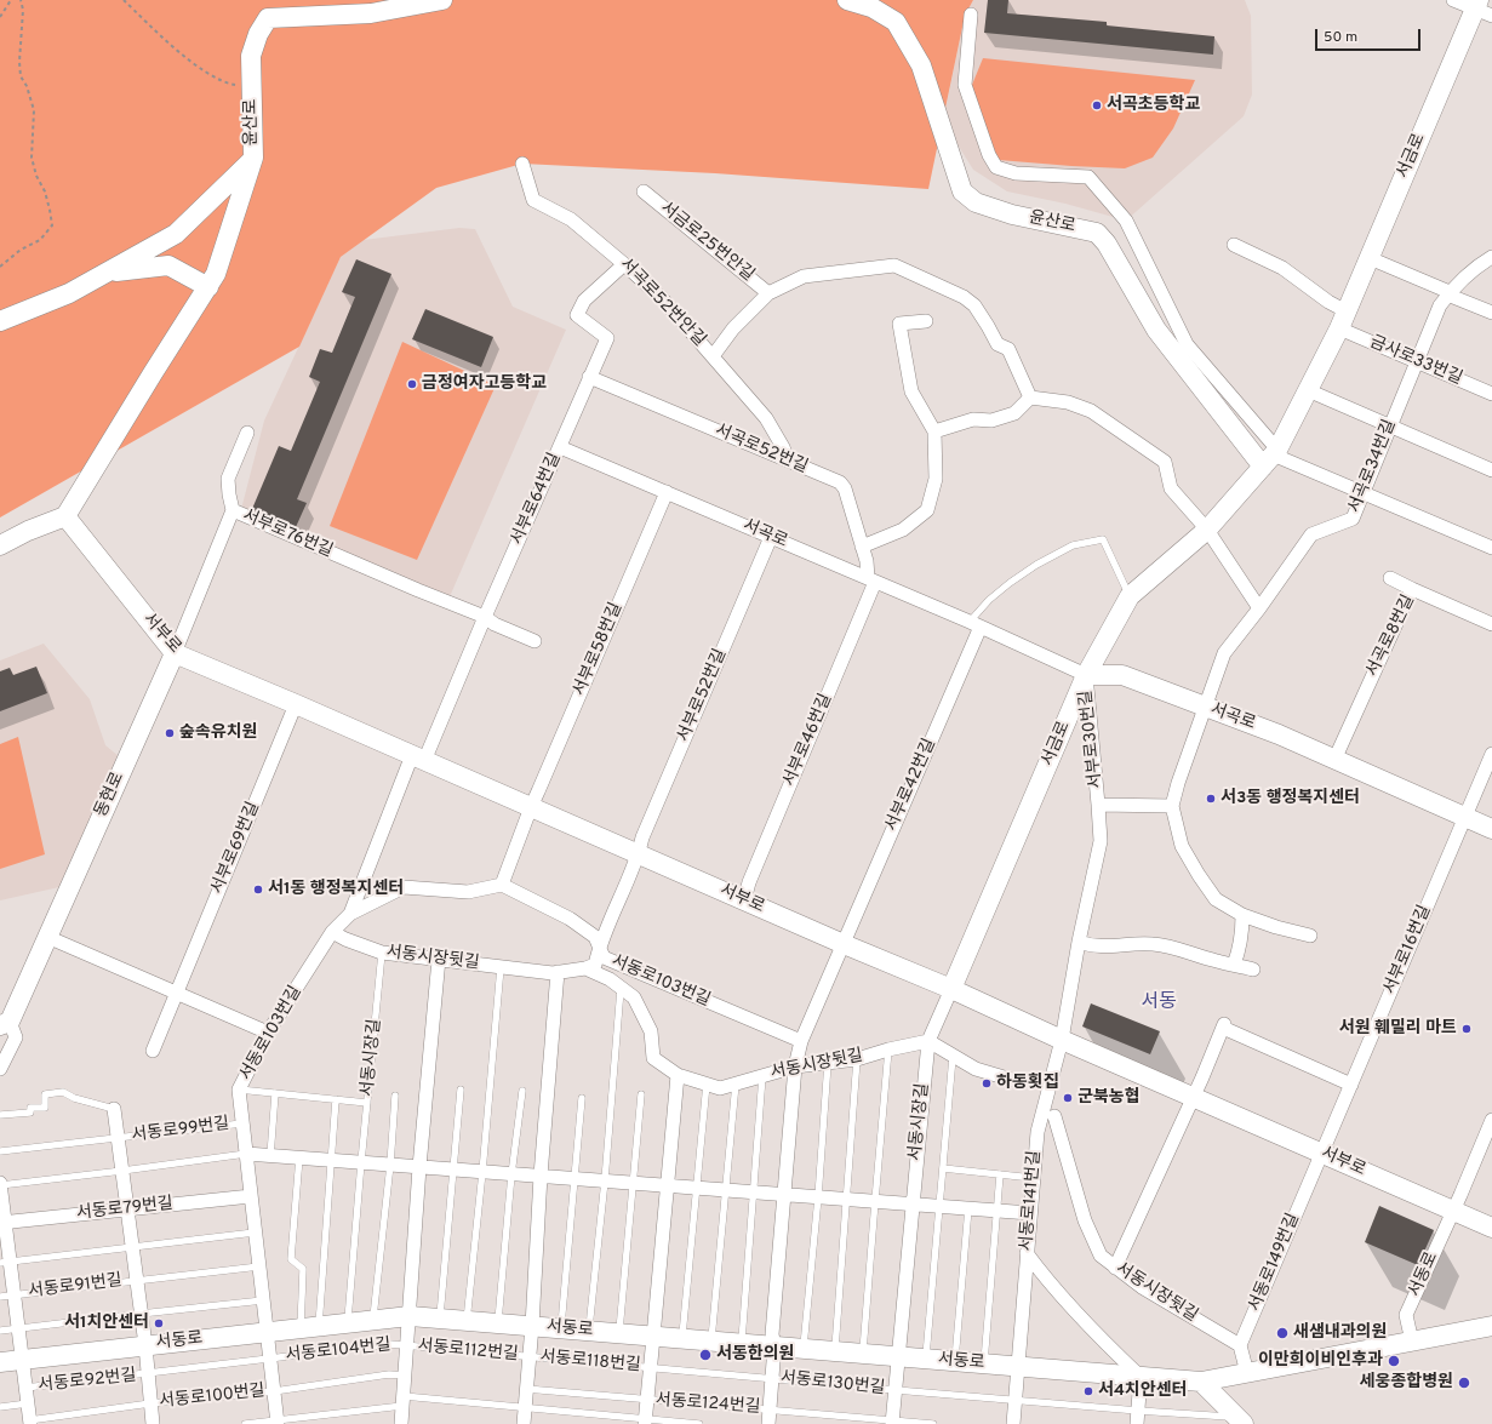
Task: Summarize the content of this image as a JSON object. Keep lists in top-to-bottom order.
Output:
{
  "streets": {
    "street": [
      "윤산로",
      "서금로",
      "서금로25번안길",
      "서곡로52번안길",
      "금사로33번길",
      "서곡로52번길",
      "서곡로34번길",
      "서부로64번길",
      "서부로76번길",
      "서곡로",
      "서부로",
      "서곡로8번길",
      "서부로58번길",
      "서부로52번길",
      "서부로30번길",
      "서부로46번길",
      "서부로42번길",
      "동현로",
      "서부로69번길",
      "서부로16번길",
      "서동시장뒷길",
      "서동로103번길",
      "서동시장길",
      "서동로99번길",
      "서동로141번길",
      "서동로79번길",
      "서동로149번길",
      "서동로",
      "서동로91번길",
      "서동로104번길",
      "서동로112번길",
      "서동로118번길",
      "서동로92번길",
      "서동로130번길",
      "서동로100번길",
      "서동로124번길"
    ]
  },
  "crossings": [
    ["윤산로", "서금로"],
    ["서금로", "금사로33번길"],
    ["서금로", "서곡로"],
    ["서금로", "서부로"],
    ["서금로", "서부로30번길"],
    ["서금로25번안길", "서곡로52번안길"],
    ["서곡로52번안길", "서곡로52번길"],
    ["서곡로52번안길", "서부로64번길"],
    ["금사로33번길", "서곡로34번길"],
    ["서곡로52번길", "서부로64번길"],
    ["서곡로52번길", "서곡로"],
    ["서곡로52번길", "서부로46번길"],
    ["서곡로34번길", "서곡로"],
    ["서곡로34번길", "서부로30번길"],
    ["서부로64번길", "서부로76번길"],
    ["서부로64번길", "서곡로"],
    ["서부로64번길", "서부로"],
    ["서부로76번길", "서부로"],
    ["서부로76번길", "동현로"],
    ["서곡로", "서곡로8번길"],
    ["서곡로", "서부로58번길"],
    ["서곡로", "서부로52번길"],
    ["서곡로", "서부로30번길"],
    ["서곡로", "서부로46번길"],
    ["서곡로", "서부로42번길"],
    ["서곡로", "서부로16번길"],
    ["서부로", "서부로58번길"],
    ["서부로", "서부로52번길"],
    ["서부로", "서부로30번길"],
    ["서부로", "서부로46번길"],
    ["서부로", "서부로42번길"],
    ["서부로", "동현로"],
    ["서부로", "서부로69번길"],
    ["서부로", "서부로16번길"],
    ["서부로", "서동로141번길"],
    ["서부로", "서동로149번길"],
    ["서부로", "서동로"],
    ["서부로30번길", "서동로141번길"],
    ["서부로16번길", "서동로149번길"],
    ["서동시장뒷길", "서동로103번길"],
    ["서동시장뒷길", "서동시장길"],
    ["서동시장뒷길", "서동로149번길"],
    ["서동로103번길", "서동시장길"],
    ["서동로103번길", "서동로99번길"],
    ["서동로103번길", "서동로79번길"],
    ["서동로103번길", "서동로"],
    ["서동로103번길", "서동로104번길"],
    ["서동시장길", "서동로141번길"],
    ["서동시장길", "서동로"],
    ["서동시장길", "서동로130번길"],
    ["서동로99번길", "서동로79번길"],
    ["서동로99번길", "서동로"],
    ["서동로99번길", "서동로91번길"],
    ["서동로99번길", "서동로100번길"],
    ["서동로141번길", "서동로"],
    ["서동로141번길", "서동로130번길"],
    ["서동로79번길", "서동로91번길"],
    ["서동로", "서동로91번길"],
    ["서동로", "서동로104번길"],
    ["서동로", "서동로112번길"],
    ["서동로", "서동로118번길"],
    ["서동로", "서동로92번길"],
    ["서동로", "서동로130번길"],
    ["서동로", "서동로100번길"],
    ["서동로", "서동로124번길"],
    ["서동로91번길", "서동로92번길"],
    ["서동로104번길", "서동로112번길"],
    ["서동로104번길", "서동로100번길"],
    ["서동로112번길", "서동로118번길"],
    ["서동로118번길", "서동로124번길"],
    ["서동로92번길", "서동로100번길"],
    ["서동로130번길", "서동로124번길"]
  ],
  "districts": ["서동"],
  "places": [
    "서곡초등학교",
    "금정여자고등학교",
    "숲속유치원",
    "서3동 행정복지센터",
    "서1동 행정복지센터",
    "서원 훼밀리 마트",
    "하동횟집",
    "군북농협",
    "서1치안센터",
    "새샘내과의원",
    "서동한의원",
    "이만희이비인후과",
    "세웅종합병원",
    "서4치안센터"
  ],
  "scale_bar": "50 m"
}
